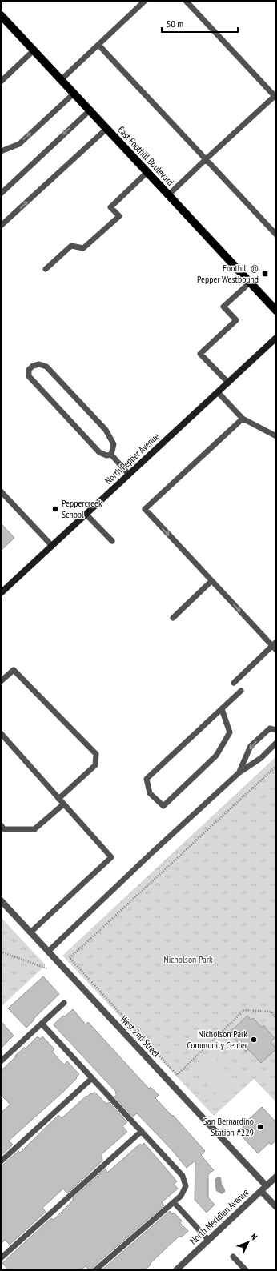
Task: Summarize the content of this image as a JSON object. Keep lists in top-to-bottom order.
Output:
{
  "streets": {
    "main road": ["East Foothill Boulevard", "North Pepper Avenue"],
    "street": ["West 2nd Street", "North Meridian Avenue"]
  },
  "crossings": [
    ["West 2nd Street", "North Meridian Avenue"]
  ],
  "parks": ["Nicholson Park"],
  "places": {
    "transit": ["Foothill @ Pepper Westbound"],
    "other": ["Peppercreek School", "Nicholson Park Community Center", "San Bernardino Station #229"]
  },
  "scale_bar": "50 m",
  "north": "top right"
}
